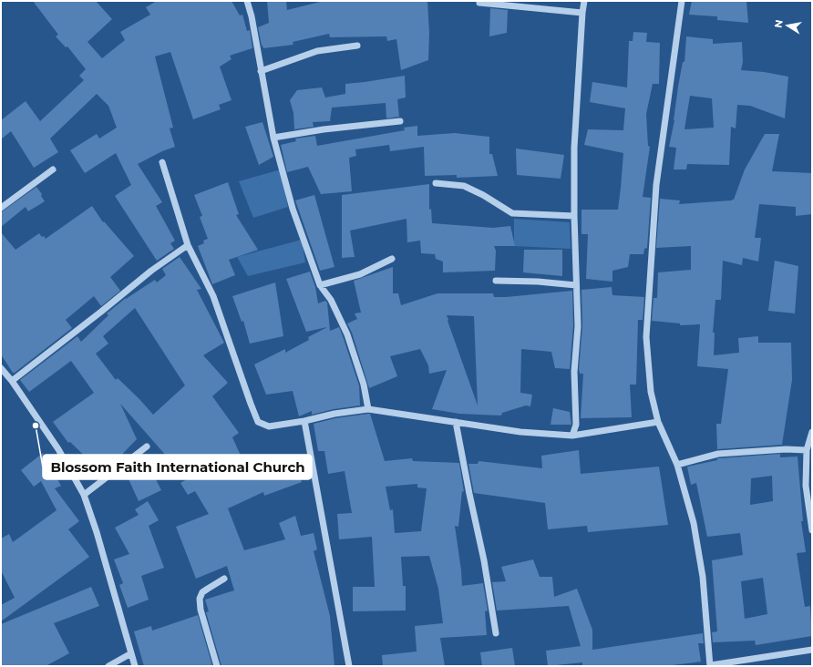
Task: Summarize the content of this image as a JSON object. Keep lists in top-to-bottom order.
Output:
{
  "places": ["Blossom Faith International Church"],
  "north": "left"
}
